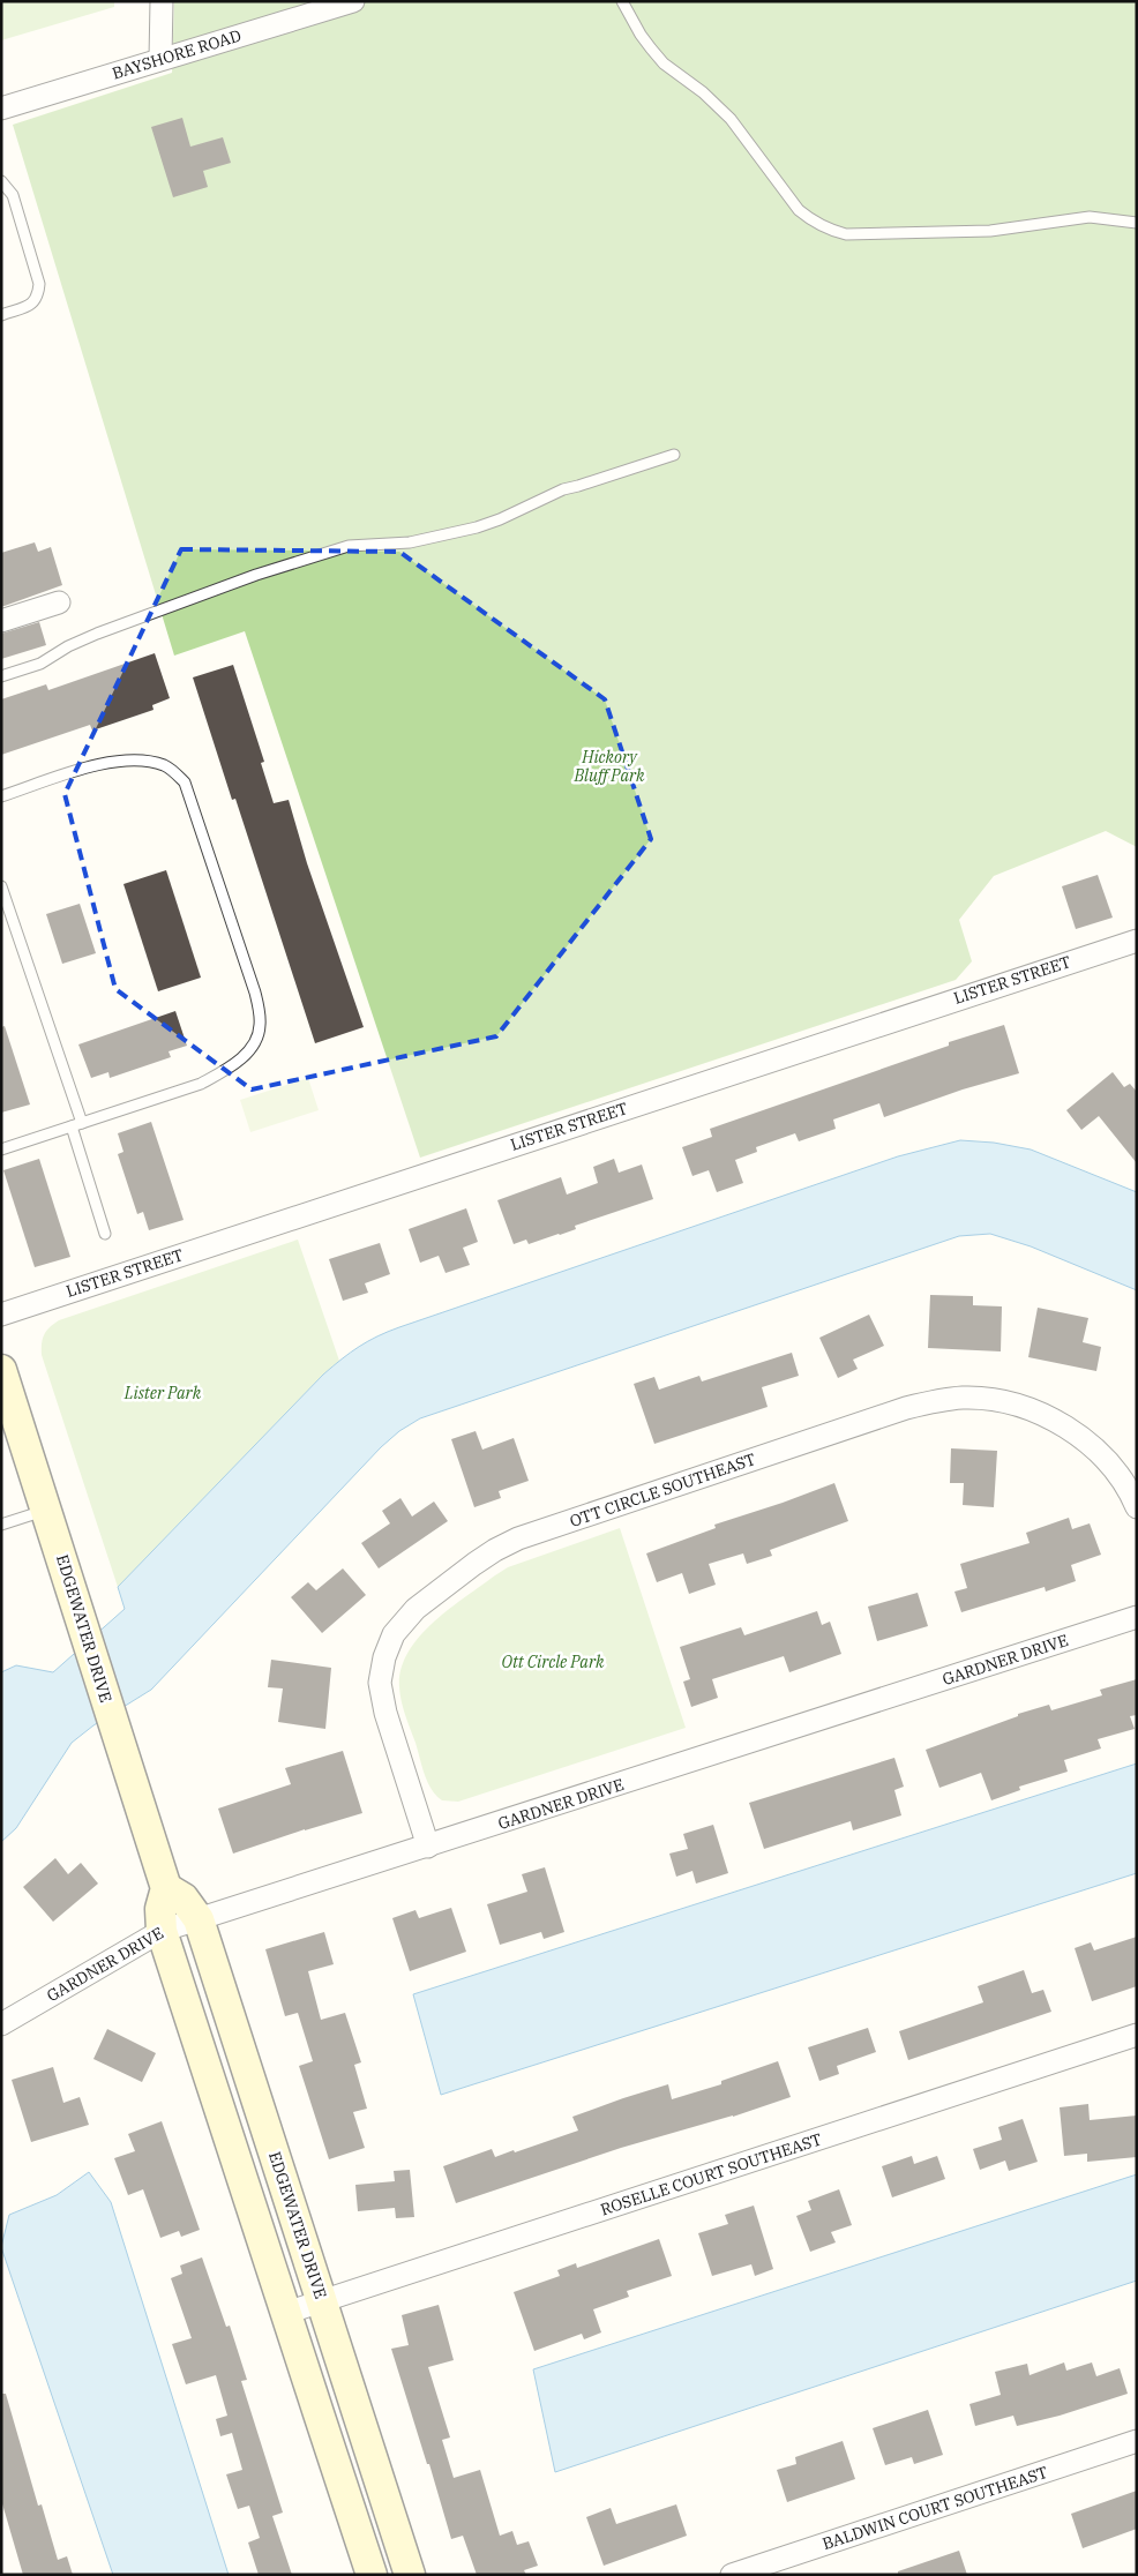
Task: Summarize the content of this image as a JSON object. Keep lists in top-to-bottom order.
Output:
{
  "streets": {
    "street": [
      "BAYSHORE ROAD",
      "LISTER STREET",
      "OTT CIRCLE SOUTHEAST",
      "EDGEWATER DRIVE",
      "GARDNER DRIVE",
      "ROSELLE COURT SOUTHEAST",
      "BALDWIN COURT SOUTHEAST"
    ]
  },
  "crossings": [
    ["OTT CIRCLE SOUTHEAST", "GARDNER DRIVE"],
    ["EDGEWATER DRIVE", "GARDNER DRIVE"],
    ["EDGEWATER DRIVE", "ROSELLE COURT SOUTHEAST"]
  ],
  "parks": ["Hickory Bluff Park", "Lister Park", "Ott Circle Park"]
}
